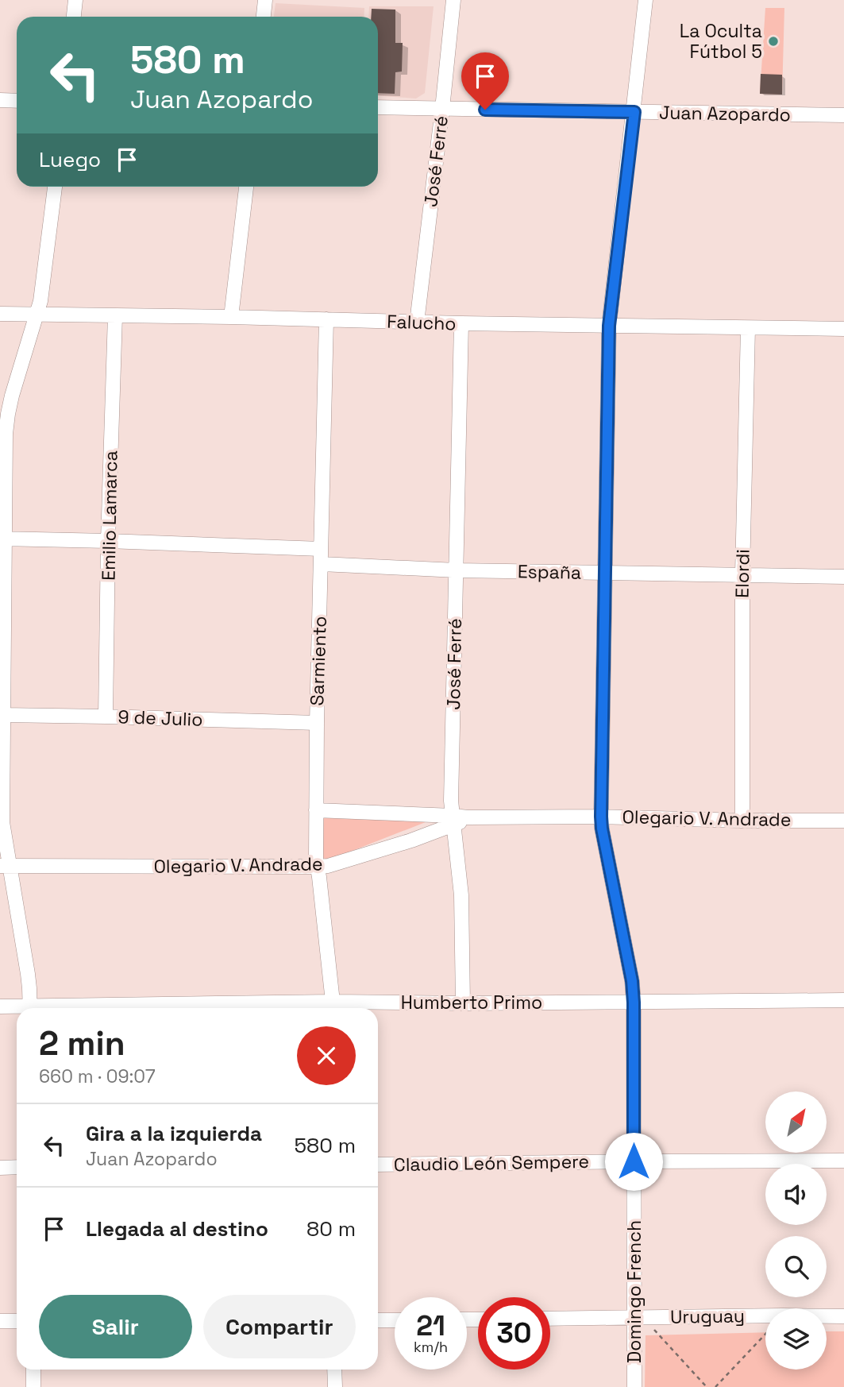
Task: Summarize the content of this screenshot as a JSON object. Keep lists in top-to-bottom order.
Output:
{
  "streets": {
    "street": [
      "Juan Azopardo",
      "José Ferré",
      "Falucho",
      "Emilio Lamarca",
      "España",
      "Elordi",
      "Sarmiento",
      "9 de Julio",
      "Olegario V. Andrade",
      "Humberto Primo",
      "Claudio León Sempere",
      "Domingo French",
      "Uruguay"
    ]
  },
  "crossings": [
    ["Juan Azopardo", "José Ferré"],
    ["Juan Azopardo", "Domingo French"],
    ["José Ferré", "Falucho"],
    ["José Ferré", "España"],
    ["José Ferré", "Olegario V. Andrade"],
    ["José Ferré", "Humberto Primo"],
    ["Falucho", "Emilio Lamarca"],
    ["Falucho", "Elordi"],
    ["Falucho", "Sarmiento"],
    ["Falucho", "Domingo French"],
    ["Emilio Lamarca", "9 de Julio"],
    ["España", "Elordi"],
    ["España", "Sarmiento"],
    ["España", "Domingo French"],
    ["Elordi", "Olegario V. Andrade"],
    ["Sarmiento", "9 de Julio"],
    ["Sarmiento", "Olegario V. Andrade"],
    ["Sarmiento", "Humberto Primo"],
    ["Olegario V. Andrade", "Domingo French"],
    ["Humberto Primo", "Domingo French"],
    ["Claudio León Sempere", "Domingo French"],
    ["Domingo French", "Uruguay"]
  ],
  "places": ["La Oculta Fútbol 5"],
  "north": "top right",
  "page": {
    "turn": ["580 m", "Juan Azopardo"],
    "then": "Luego",
    "heading": ["2 min", "660 m · 09:07"],
    "list": [
      {
        "name": "Gira a la izquierda",
        "note": "Juan Azopardo",
        "value": "580 m"
      },
      {
        "name": "Llegada al destino",
        "value": "80 m"
      }
    ],
    "buttons": ["Salir", "Compartir"],
    "speed": "21 km/h",
    "limit": "30"
  }
}
